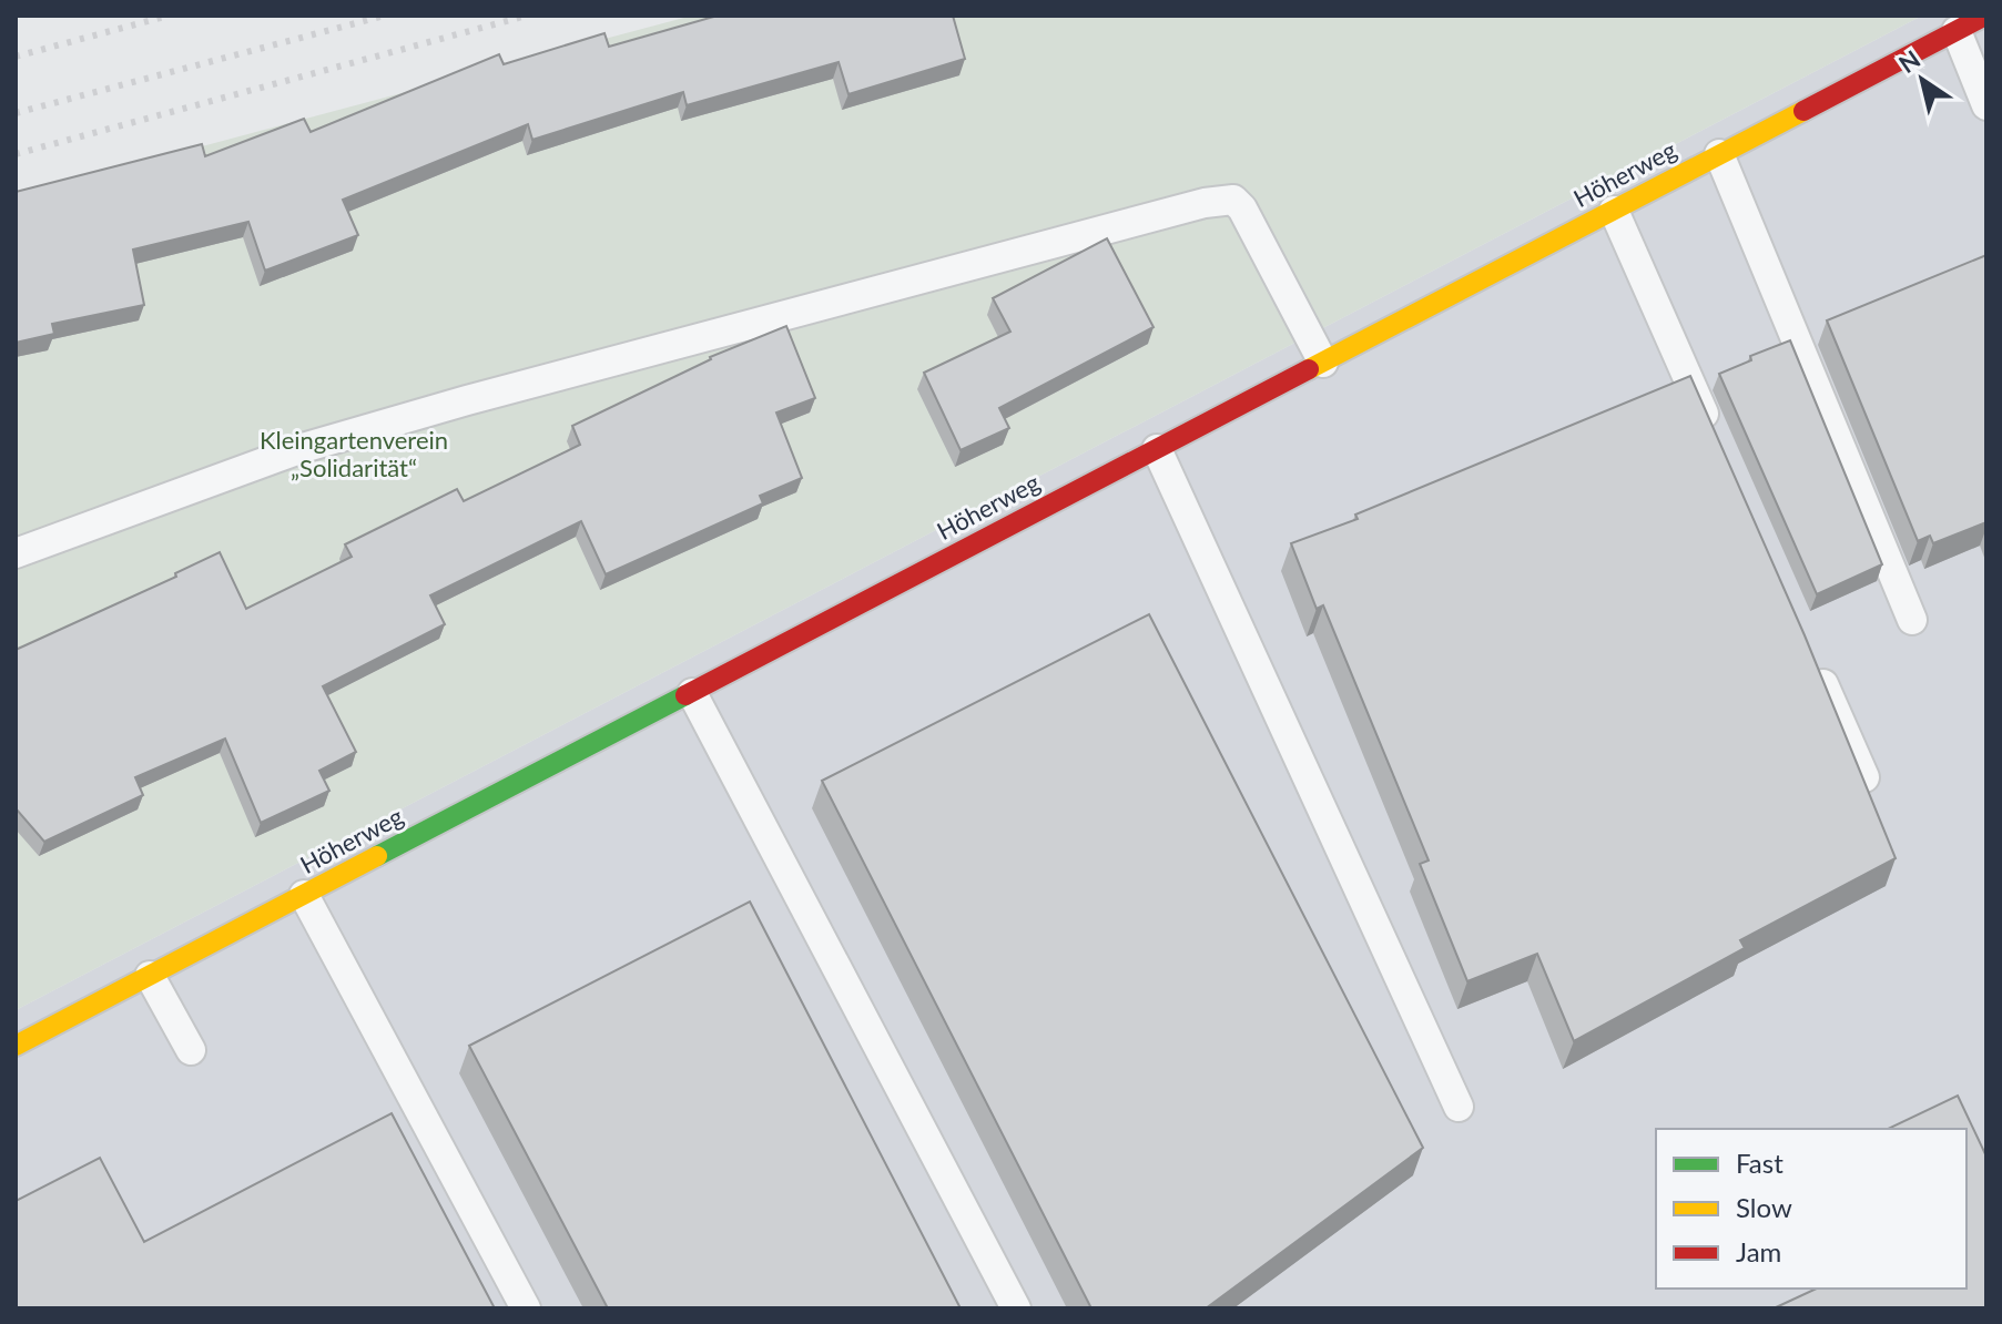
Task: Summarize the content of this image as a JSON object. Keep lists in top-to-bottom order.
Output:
{
  "streets": {
    "street": ["Höherweg"]
  },
  "parks": ["Kleingartenverein „Solidarität“"],
  "legend": ["Fast", "Slow", "Jam"],
  "north": "top left"
}
